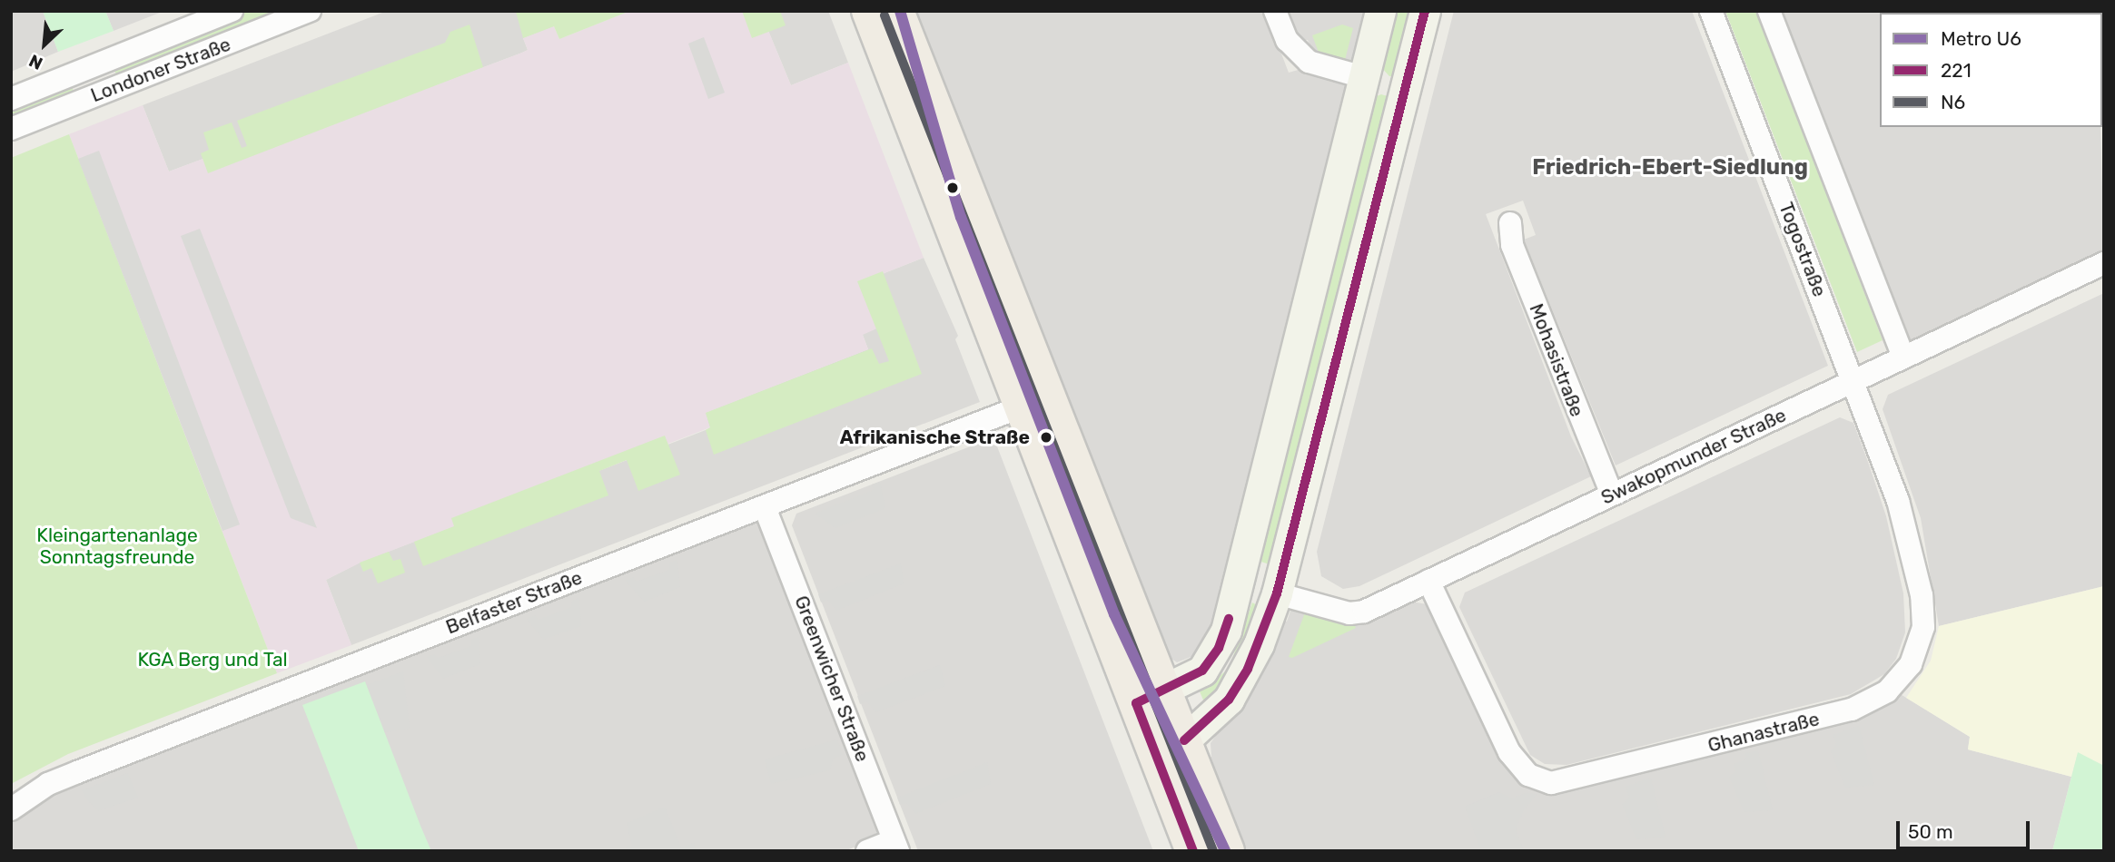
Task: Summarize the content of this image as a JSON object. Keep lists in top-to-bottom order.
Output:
{
  "streets": {
    "street": [
      "Londoner Straße",
      "Togostraße",
      "Mohasistraße",
      "Swakopmunder Straße",
      "Belfaster Straße",
      "Greenwicher Straße",
      "Ghanastraße"
    ]
  },
  "crossings": [
    ["Togostraße", "Swakopmunder Straße"],
    ["Togostraße", "Ghanastraße"],
    ["Mohasistraße", "Swakopmunder Straße"],
    ["Swakopmunder Straße", "Ghanastraße"],
    ["Belfaster Straße", "Greenwicher Straße"]
  ],
  "districts": ["Friedrich-Ebert-Siedlung"],
  "parks": ["Kleingartenanlage Sonntagsfreunde", "KGA Berg und Tal"],
  "places": ["Afrikanische Straße"],
  "lines": ["metro line U6", "transit line 221", "transit line N6"],
  "legend": ["Metro U6", "221", "N6"],
  "scale_bar": "50 m",
  "north": "bottom left"
}
